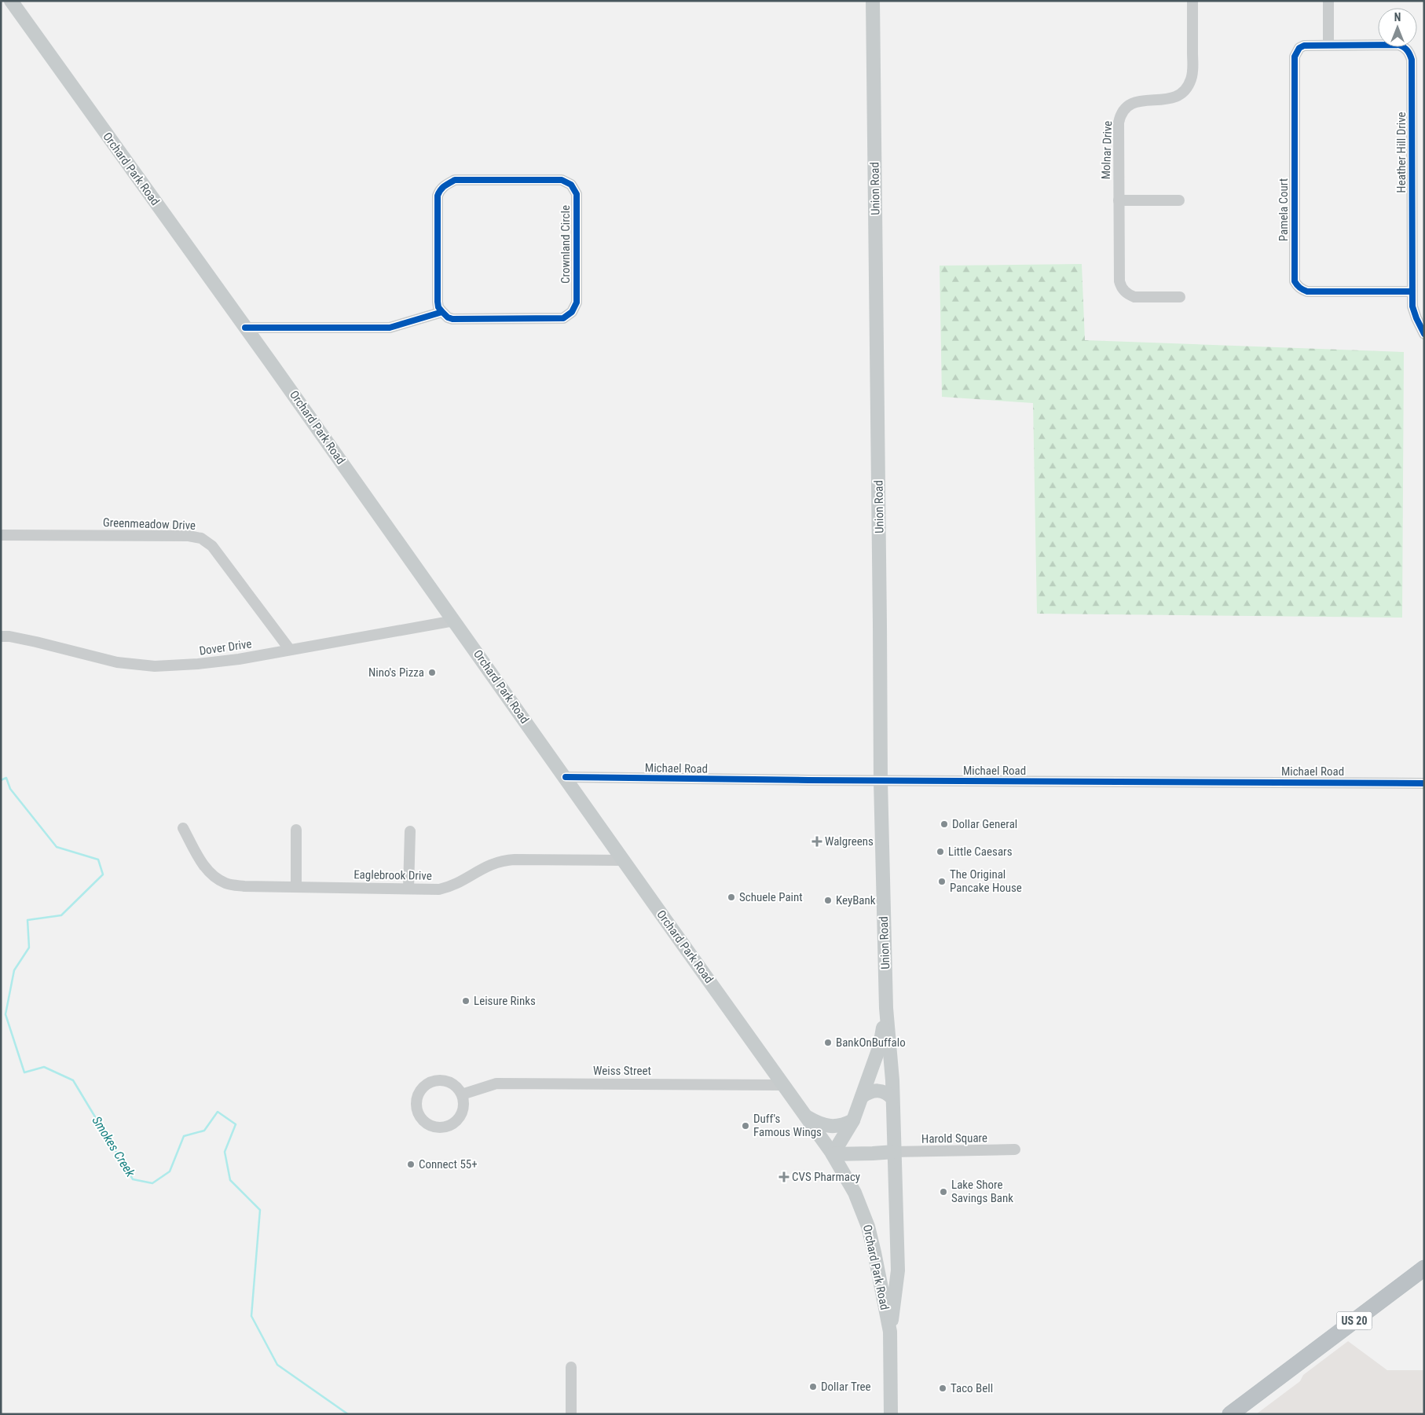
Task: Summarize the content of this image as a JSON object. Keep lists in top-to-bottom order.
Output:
{
  "streets": {
    "highway": ["US 20"],
    "main road": ["Orchard Park Road", "Union Road"],
    "street": [
      "Molnar Drive",
      "Heather Hill Drive",
      "Pamela Court",
      "Crownland Circle",
      "Greenmeadow Drive",
      "Dover Drive",
      "Michael Road",
      "Eaglebrook Drive",
      "Weiss Street",
      "Harold Square"
    ]
  },
  "crossings": [
    ["Heather Hill Drive", "Pamela Court"],
    ["Orchard Park Road", "Union Road"],
    ["Orchard Park Road", "Dover Drive"],
    ["Orchard Park Road", "Michael Road"],
    ["Orchard Park Road", "Eaglebrook Drive"],
    ["Orchard Park Road", "Weiss Street"],
    ["Union Road", "Michael Road"],
    ["Union Road", "Harold Square"],
    ["Greenmeadow Drive", "Dover Drive"]
  ],
  "water": ["Smokes Creek"],
  "places": {
    "other": [
      "Nino's Pizza",
      "Dollar General",
      "Little Caesars",
      "The Original Pancake House",
      "Schuele Paint",
      "KeyBank",
      "Leisure Rinks",
      "BankOnBuffalo",
      "Duff's Famous Wings",
      "Connect 55+",
      "Lake Shore Savings Bank",
      "Dollar Tree",
      "Taco Bell"
    ],
    "health": ["Walgreens", "CVS Pharmacy"]
  },
  "north": "top"
}
